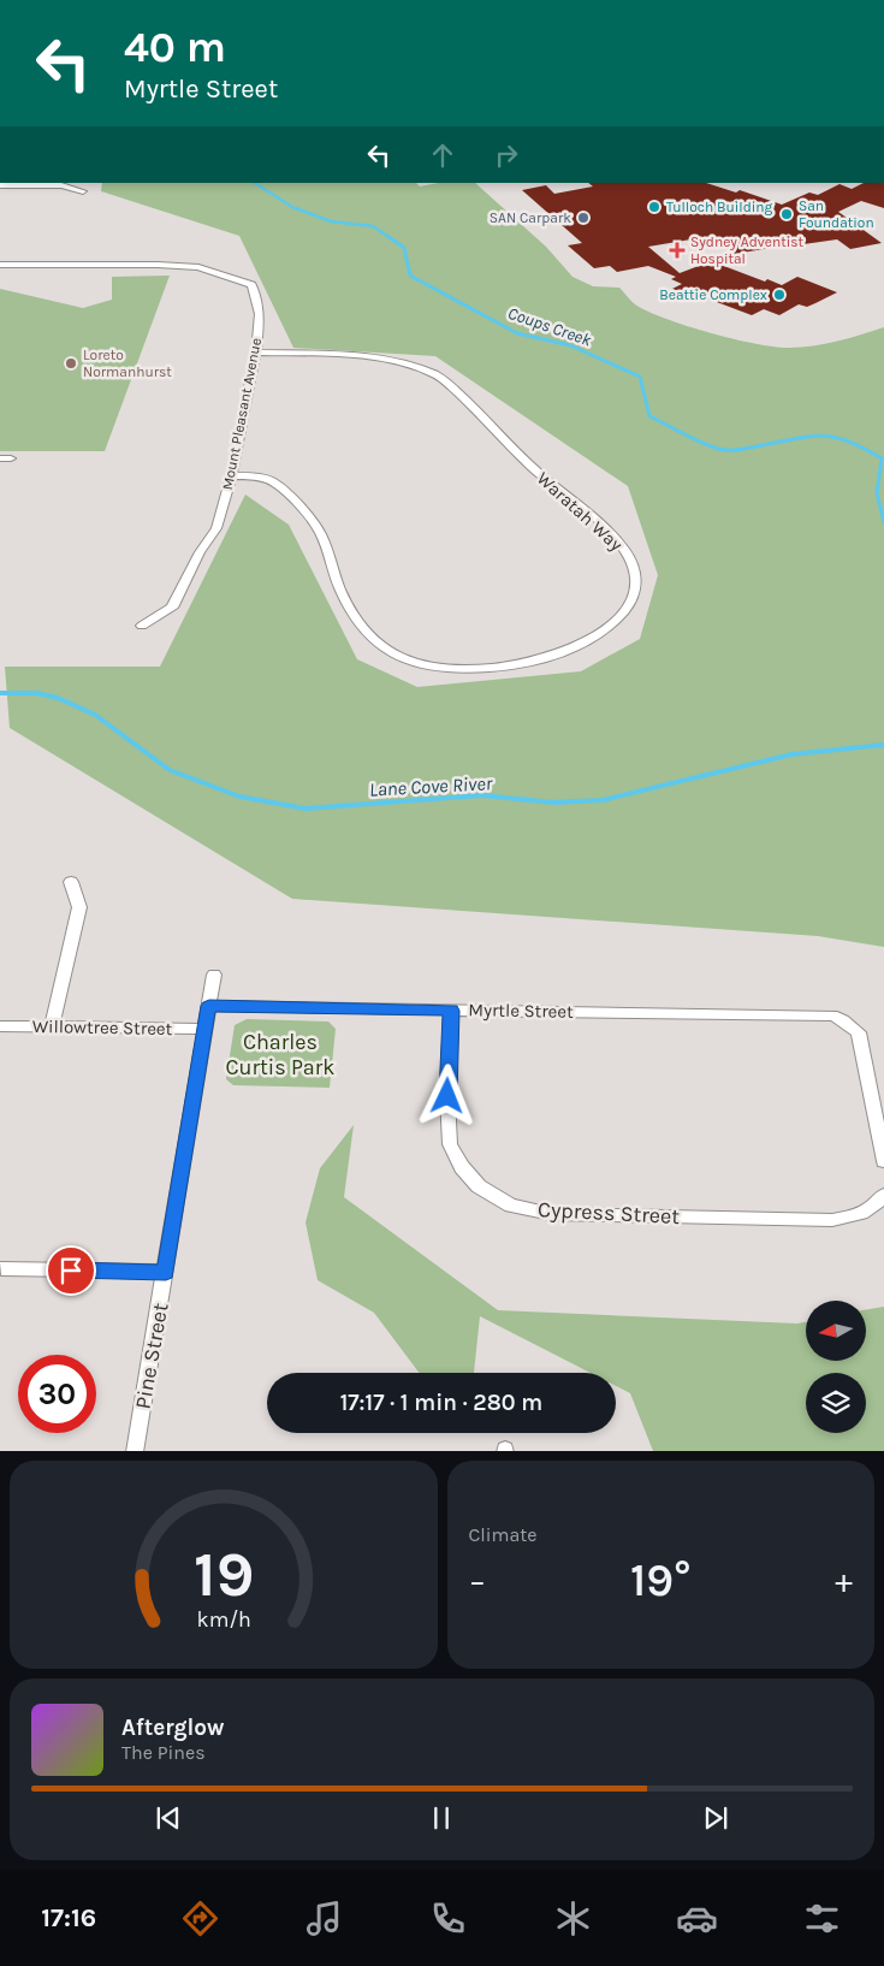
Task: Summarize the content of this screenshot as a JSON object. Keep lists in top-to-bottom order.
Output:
{
  "streets": {
    "street": [
      "Mount Pleasant Avenue",
      "Waratah Way",
      "Myrtle Street",
      "Willowtree Street",
      "Cypress Street",
      "Pine Street"
    ]
  },
  "crossings": [
    ["Mount Pleasant Avenue", "Waratah Way"],
    ["Myrtle Street", "Cypress Street"],
    ["Myrtle Street", "Pine Street"],
    ["Willowtree Street", "Pine Street"]
  ],
  "water": ["Coups Creek", "Lane Cove River"],
  "parks": ["Charles Curtis Park"],
  "places": {
    "other": [
      "Tulloch Building",
      "San Foundation",
      "SAN Carpark",
      "Beattie Complex",
      "Loreto Normanhurst"
    ],
    "health": ["Sydney Adventist Hospital"]
  },
  "north": "left",
  "page": {
    "turn": ["40 m", "Myrtle Street"],
    "limit": "30",
    "trip": "17:17 · 1 min · 280 m",
    "tile": "Climate",
    "heat": ["−", "19°", "+"],
    "song": ["Afterglow", "The Pines"],
    "tabs": "17:16",
    "gauge": ["19", "km/h"]
  }
}
